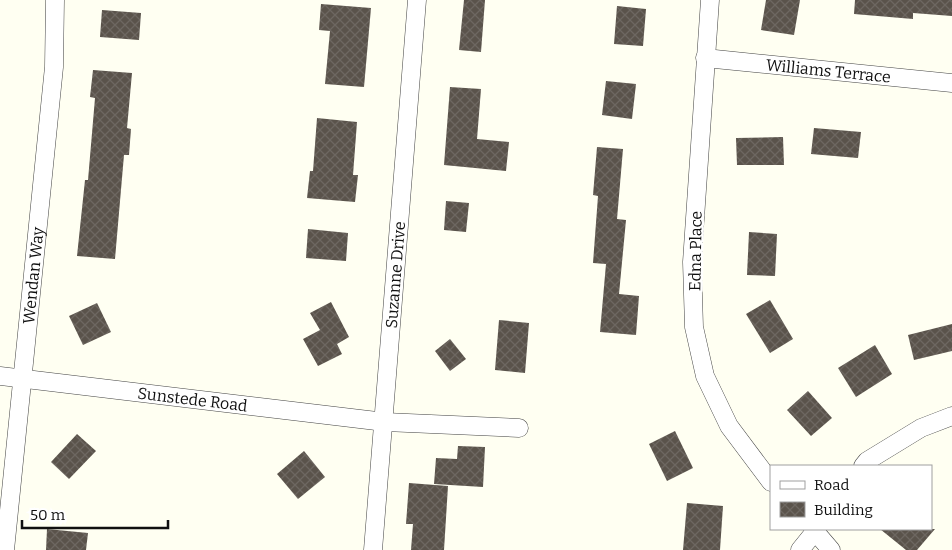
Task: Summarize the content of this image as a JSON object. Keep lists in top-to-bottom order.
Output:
{
  "streets": {
    "street": [
      "Williams Terrace",
      "Edna Place",
      "Wendan Way",
      "Suzanne Drive",
      "Sunstede Road"
    ]
  },
  "crossings": [
    ["Williams Terrace", "Edna Place"],
    ["Wendan Way", "Sunstede Road"],
    ["Suzanne Drive", "Sunstede Road"]
  ],
  "legend": ["Road", "Building"],
  "scale_bar": "50 m"
}
